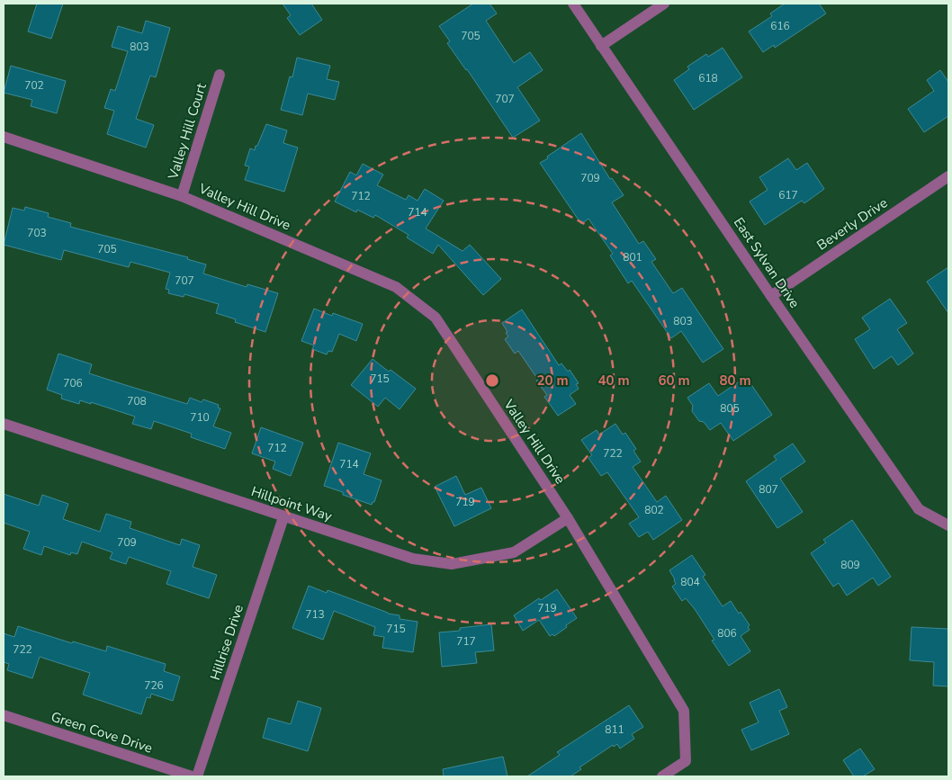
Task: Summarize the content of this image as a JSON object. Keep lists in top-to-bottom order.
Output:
{
  "streets": {
    "street": [
      "Valley Hill Court",
      "Valley Hill Drive",
      "Beverly Drive",
      "East Sylvan Drive",
      "Hillpoint Way",
      "Hillrise Drive",
      "Green Cove Drive"
    ]
  },
  "crossings": [
    ["Valley Hill Court", "Valley Hill Drive"],
    ["Valley Hill Drive", "Hillpoint Way"],
    ["Beverly Drive", "East Sylvan Drive"],
    ["Hillpoint Way", "Hillrise Drive"]
  ],
  "house_numbers": [
    "616",
    "705",
    "803",
    "618",
    "702",
    "707",
    "709",
    "617",
    "712",
    "714",
    "703",
    "705",
    "801",
    "707",
    "803",
    "715",
    "706",
    "708",
    "805",
    "710",
    "712",
    "722",
    "714",
    "807",
    "719",
    "802",
    "709",
    "809",
    "804",
    "719",
    "713",
    "715",
    "806",
    "717",
    "722",
    "726",
    "811"
  ],
  "rings": [
    "20 m",
    "40 m",
    "60 m",
    "80 m"
  ]
}
